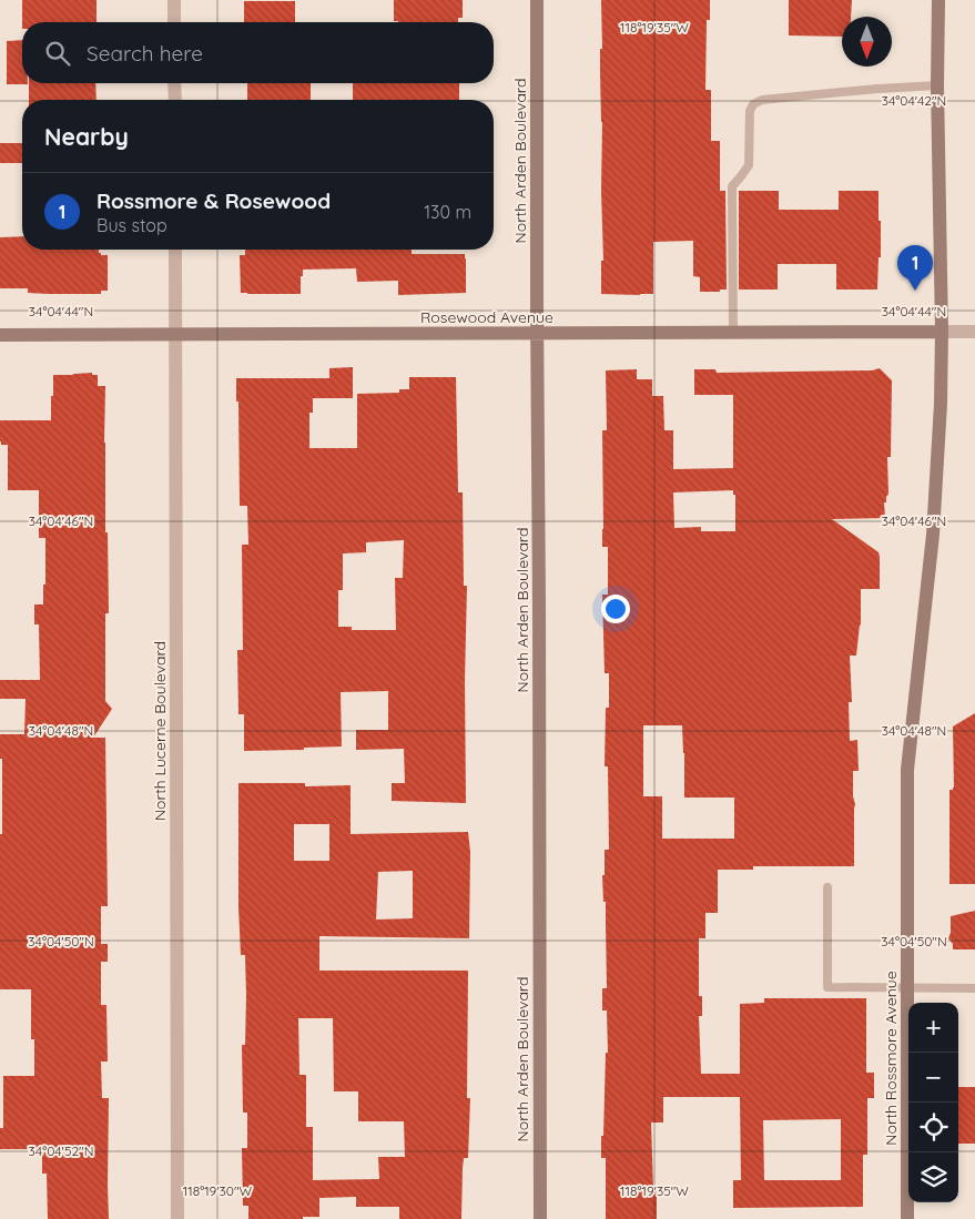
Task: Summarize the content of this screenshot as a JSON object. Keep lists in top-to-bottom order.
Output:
{
  "streets": {
    "street": [
      "North Arden Boulevard",
      "Rosewood Avenue",
      "North Lucerne Boulevard",
      "North Rossmore Avenue"
    ]
  },
  "crossings": [
    ["North Arden Boulevard", "Rosewood Avenue"],
    ["Rosewood Avenue", "North Lucerne Boulevard"],
    ["Rosewood Avenue", "North Rossmore Avenue"]
  ],
  "north": "bottom",
  "page": {
    "search": "Search here",
    "heading": "Nearby",
    "list": [
      {
        "mark": "1",
        "name": "Rossmore & Rosewood",
        "note": "Bus stop",
        "value": "130 m"
      }
    ],
    "pins": "1",
    "map_buttons": ["+", "−"]
  },
  "coordinates": [
    "118°19'35\"W",
    "34°04'42\"N",
    "34°04'44\"N",
    "34°04'46\"N",
    "34°04'48\"N",
    "34°04'50\"N",
    "34°04'52\"N",
    "118°19'30\"W"
  ]
}
